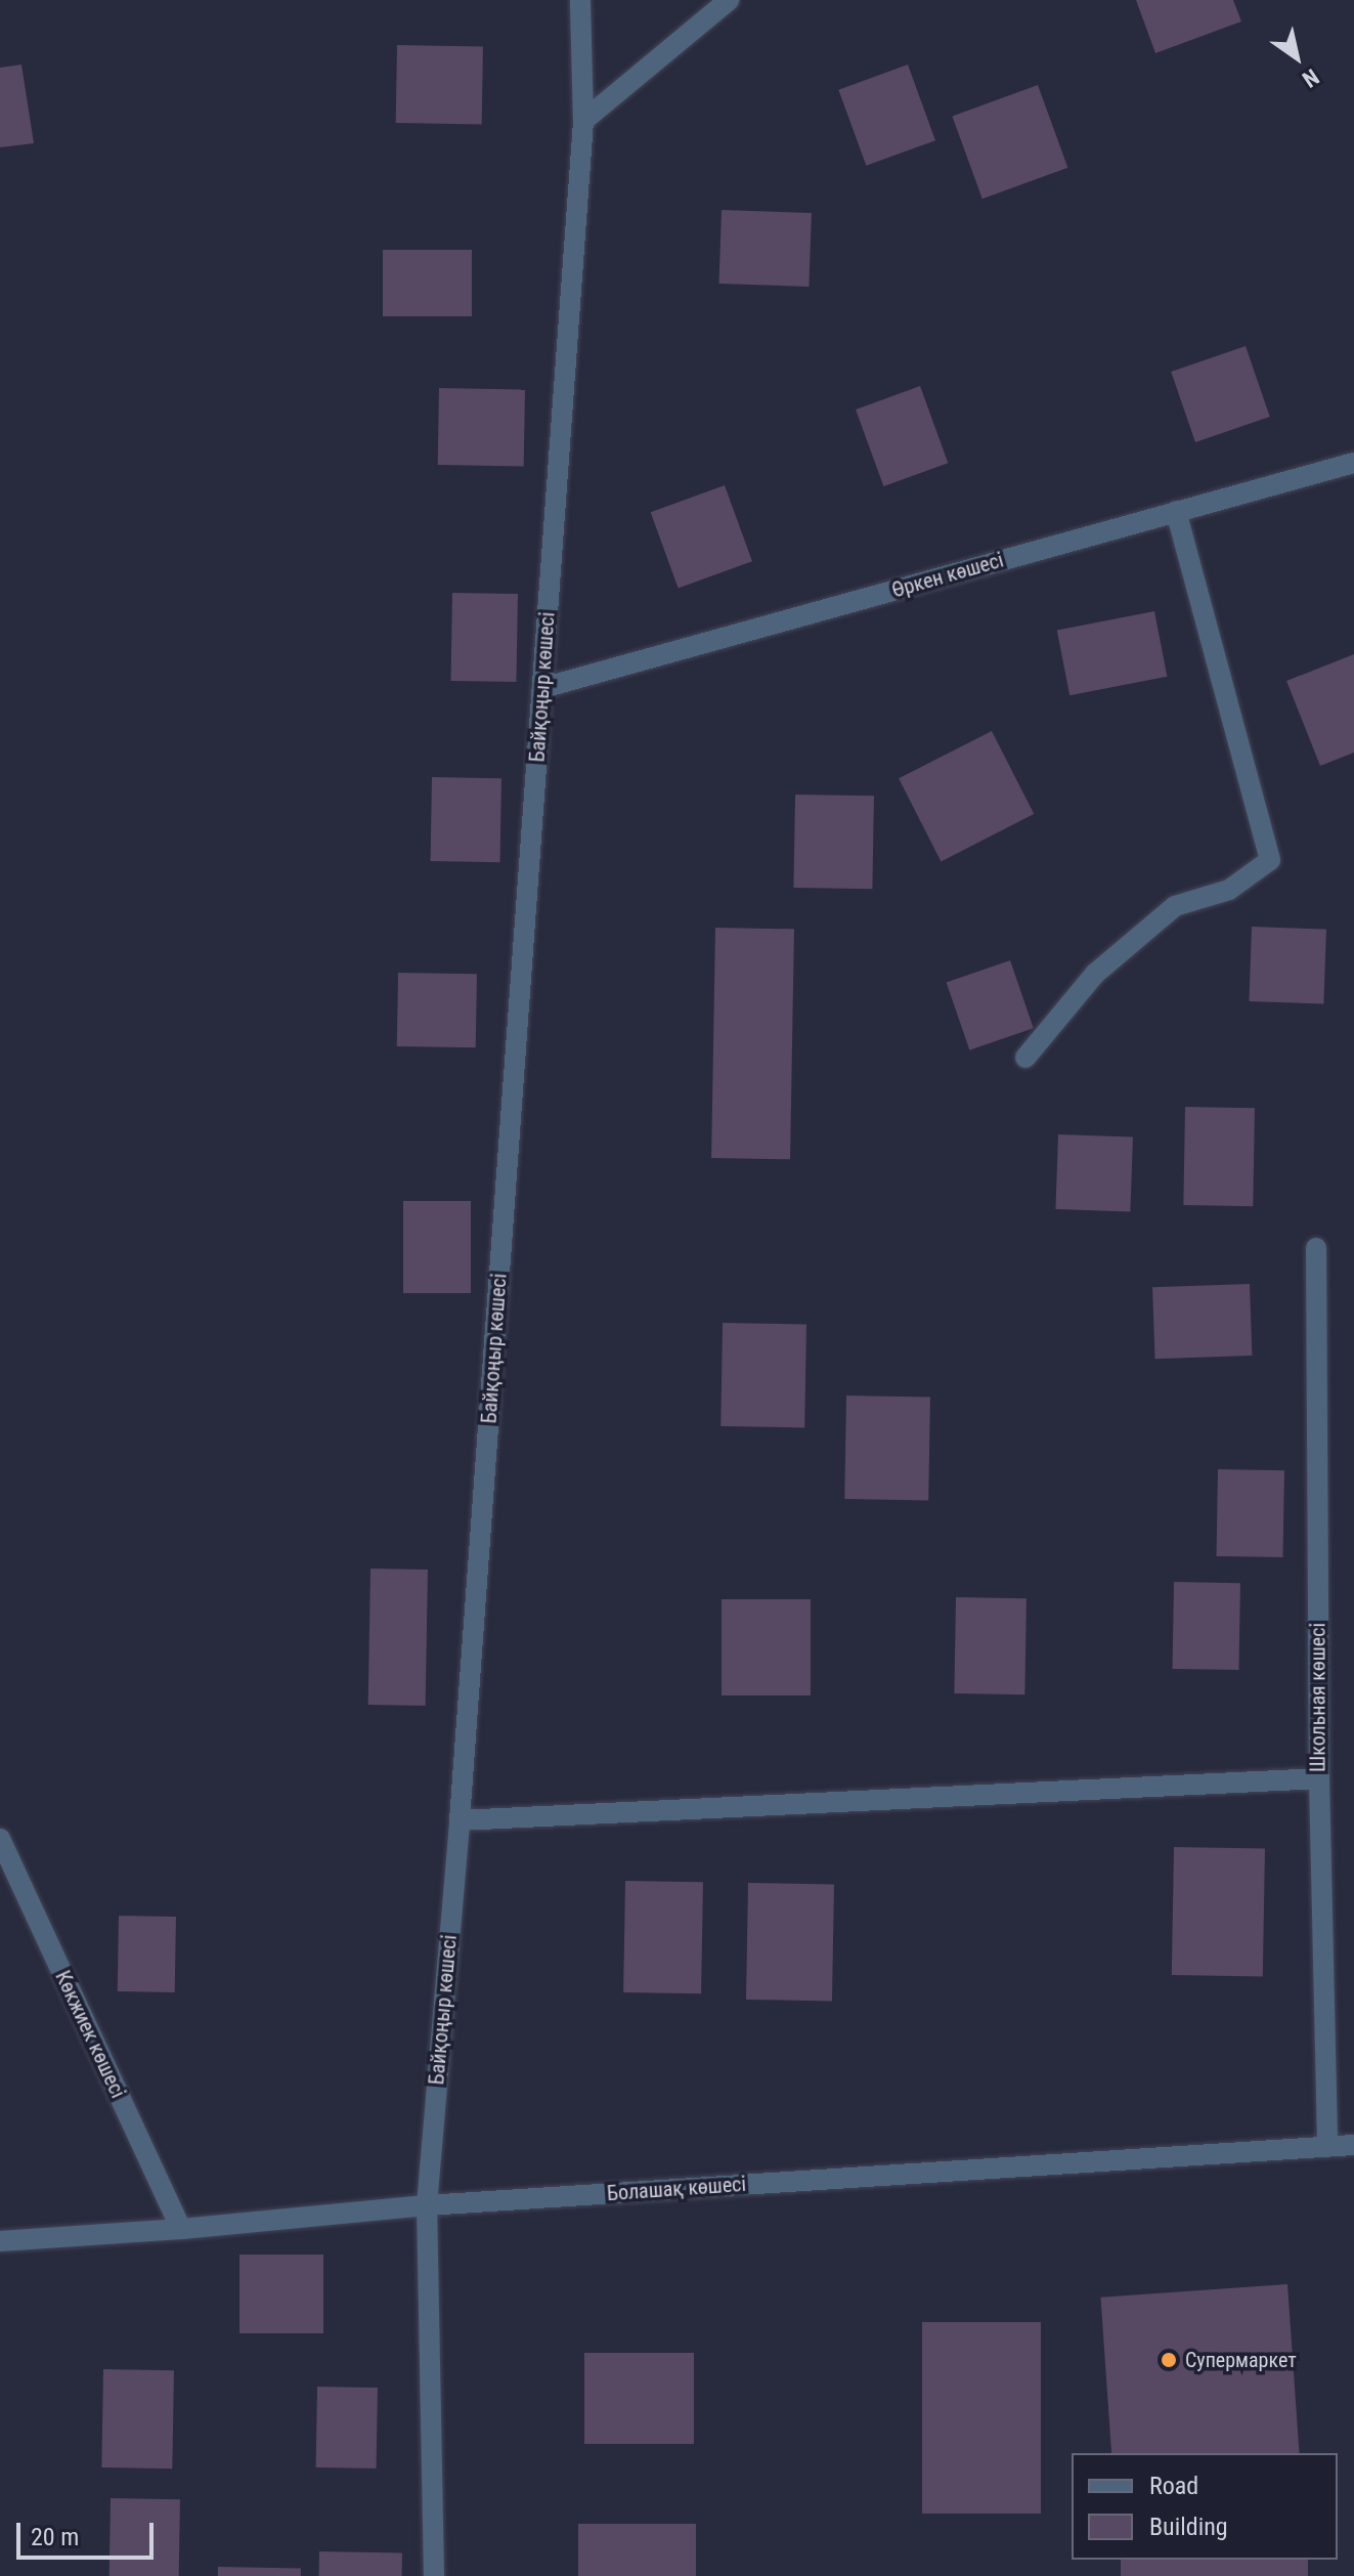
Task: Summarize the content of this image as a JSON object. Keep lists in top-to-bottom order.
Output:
{
  "streets": {
    "street": [
      "Өркен көшесі",
      "Байқоңыр көшесі",
      "Школьная көшесі",
      "Көкжиек көшесі",
      "Болашақ көшесі"
    ]
  },
  "crossings": [
    ["Өркен көшесі", "Байқоңыр көшесі"],
    ["Байқоңыр көшесі", "Болашақ көшесі"],
    ["Школьная көшесі", "Болашақ көшесі"],
    ["Көкжиек көшесі", "Болашақ көшесі"]
  ],
  "places": ["Супермаркет"],
  "legend": ["Road", "Building"],
  "scale_bar": "20 m",
  "north": "bottom right"
}
